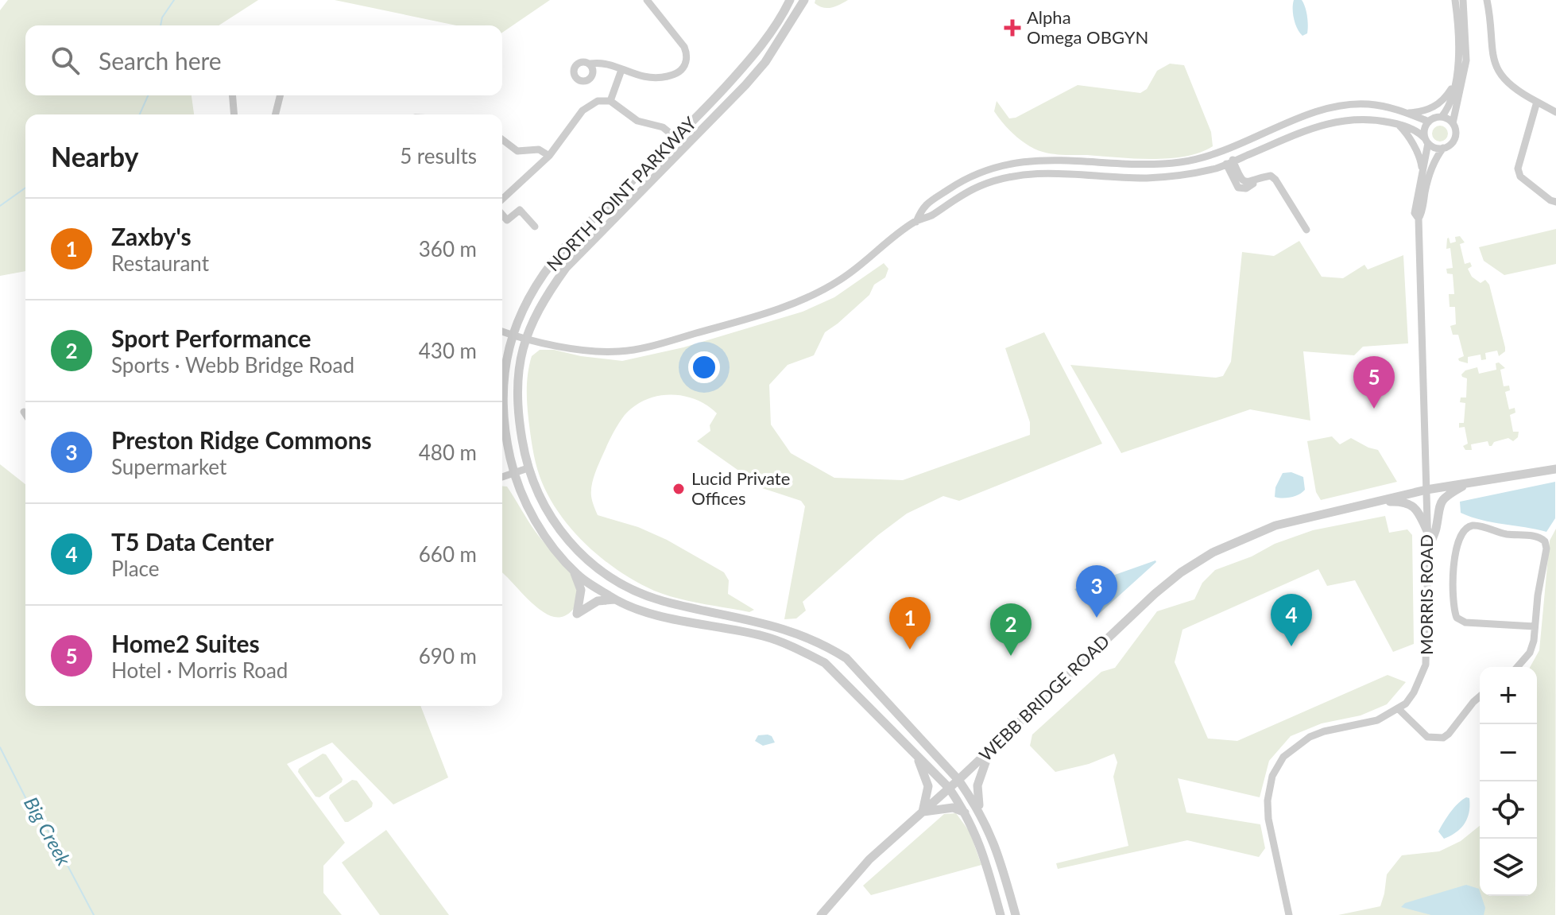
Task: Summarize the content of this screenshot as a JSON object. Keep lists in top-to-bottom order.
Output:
{
  "streets": {
    "street": ["NORTH POINT PARKWAY", "MORRIS ROAD", "WEBB BRIDGE ROAD"]
  },
  "crossings": [
    ["NORTH POINT PARKWAY", "WEBB BRIDGE ROAD"],
    ["MORRIS ROAD", "WEBB BRIDGE ROAD"]
  ],
  "water": ["Big Creek"],
  "places": {
    "health": ["Alpha Omega OBGYN"],
    "other": ["Lucid Private Offices"]
  },
  "page": {
    "search": "Search here",
    "heading": ["Nearby", "5 results"],
    "list": [
      {
        "mark": "1",
        "name": "Zaxby's",
        "note": "Restaurant",
        "value": "360 m"
      },
      {
        "mark": "2",
        "name": "Sport Performance",
        "note": "Sports · Webb Bridge Road",
        "value": "430 m"
      },
      {
        "mark": "3",
        "name": "Preston Ridge Commons",
        "note": "Supermarket",
        "value": "480 m"
      },
      {
        "mark": "4",
        "name": "T5 Data Center",
        "note": "Place",
        "value": "660 m"
      },
      {
        "mark": "5",
        "name": "Home2 Suites",
        "note": "Hotel · Morris Road",
        "value": "690 m"
      }
    ],
    "pins": [
      "5",
      "3",
      "4",
      "1",
      "2"
    ],
    "map_buttons": ["+", "−"]
  }
}
